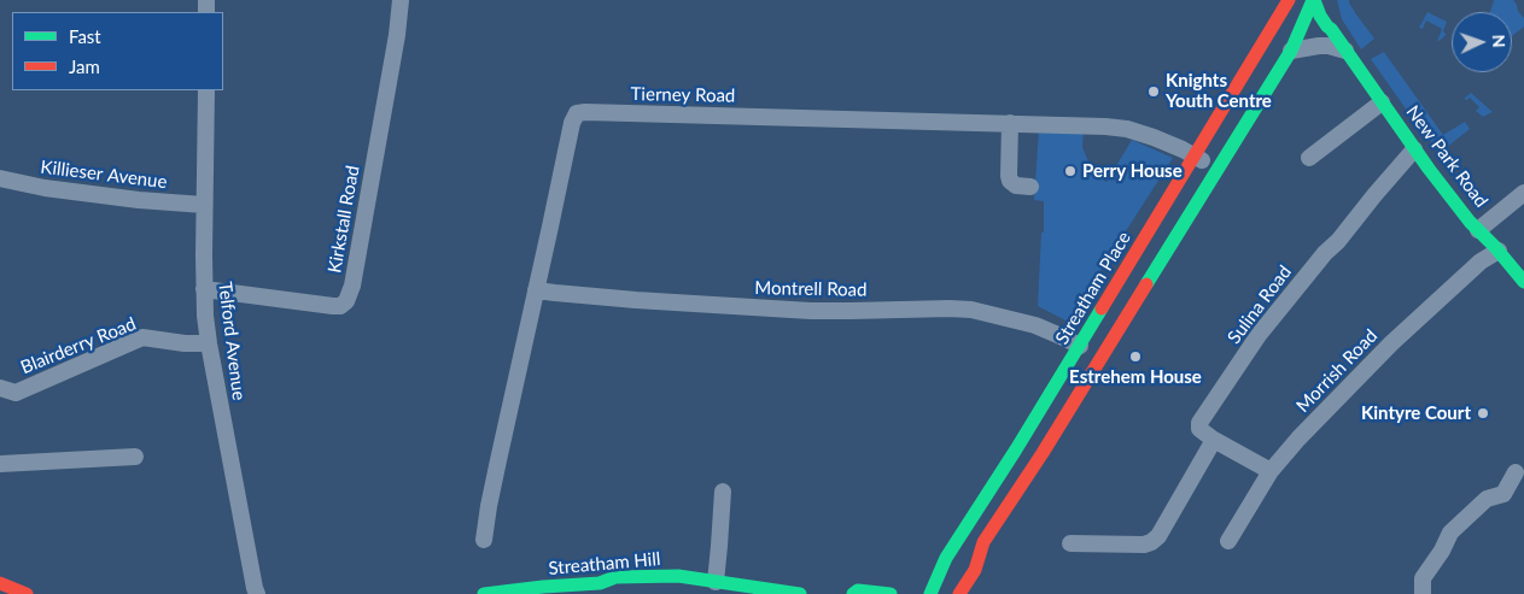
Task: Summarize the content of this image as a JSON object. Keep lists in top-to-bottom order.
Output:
{
  "streets": {
    "main road": ["New Park Road", "Streatham Place", "Streatham Hill"],
    "street": [
      "Tierney Road",
      "Killieser Avenue",
      "Kirkstall Road",
      "Montrell Road",
      "Sulina Road",
      "Telford Avenue",
      "Blairderry Road",
      "Morrish Road"
    ]
  },
  "crossings": [
    ["Tierney Road", "Streatham Place"],
    ["Tierney Road", "Montrell Road"],
    ["New Park Road", "Sulina Road"],
    ["New Park Road", "Morrish Road"],
    ["Killieser Avenue", "Telford Avenue"],
    ["Kirkstall Road", "Telford Avenue"],
    ["Streatham Place", "Montrell Road"],
    ["Telford Avenue", "Blairderry Road"]
  ],
  "places": [
    "Knights Youth Centre",
    "Perry House",
    "Estrehem House",
    "Kintyre Court"
  ],
  "legend": ["Fast", "Jam"],
  "north": "right"
}
